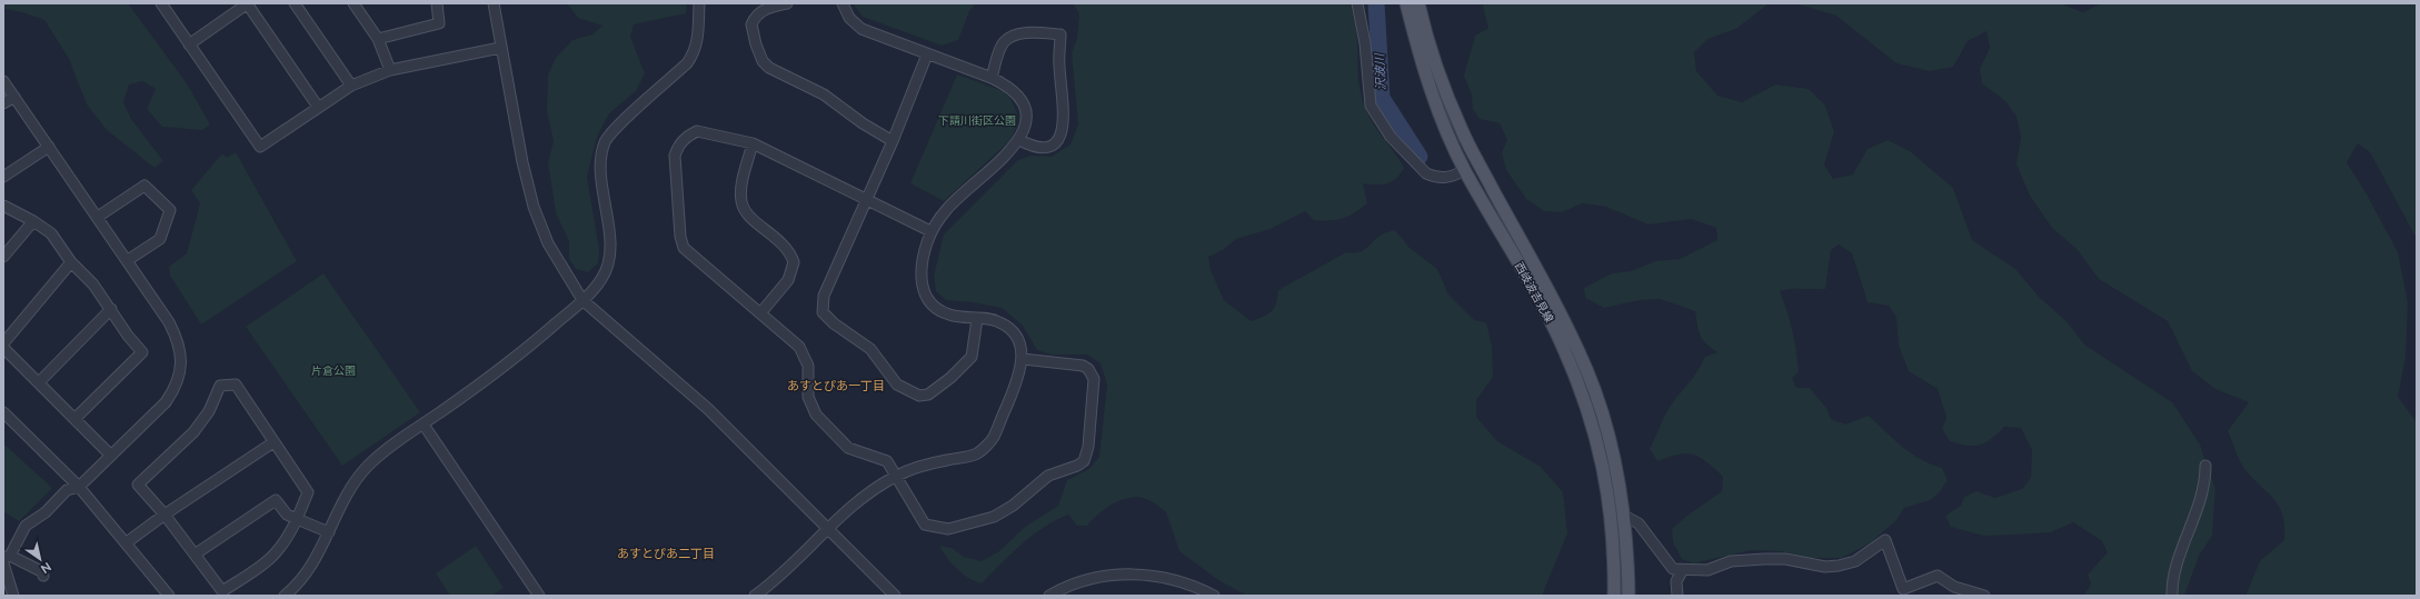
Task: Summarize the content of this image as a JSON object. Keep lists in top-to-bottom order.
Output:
{
  "streets": {
    "main road": ["西岐波吉見線"]
  },
  "districts": ["あすとぴあ一丁目", "あすとぴあ二丁目"],
  "water": ["沢波川"],
  "parks": ["下請川街区公園", "片倉公園"],
  "north": "bottom right"
}
